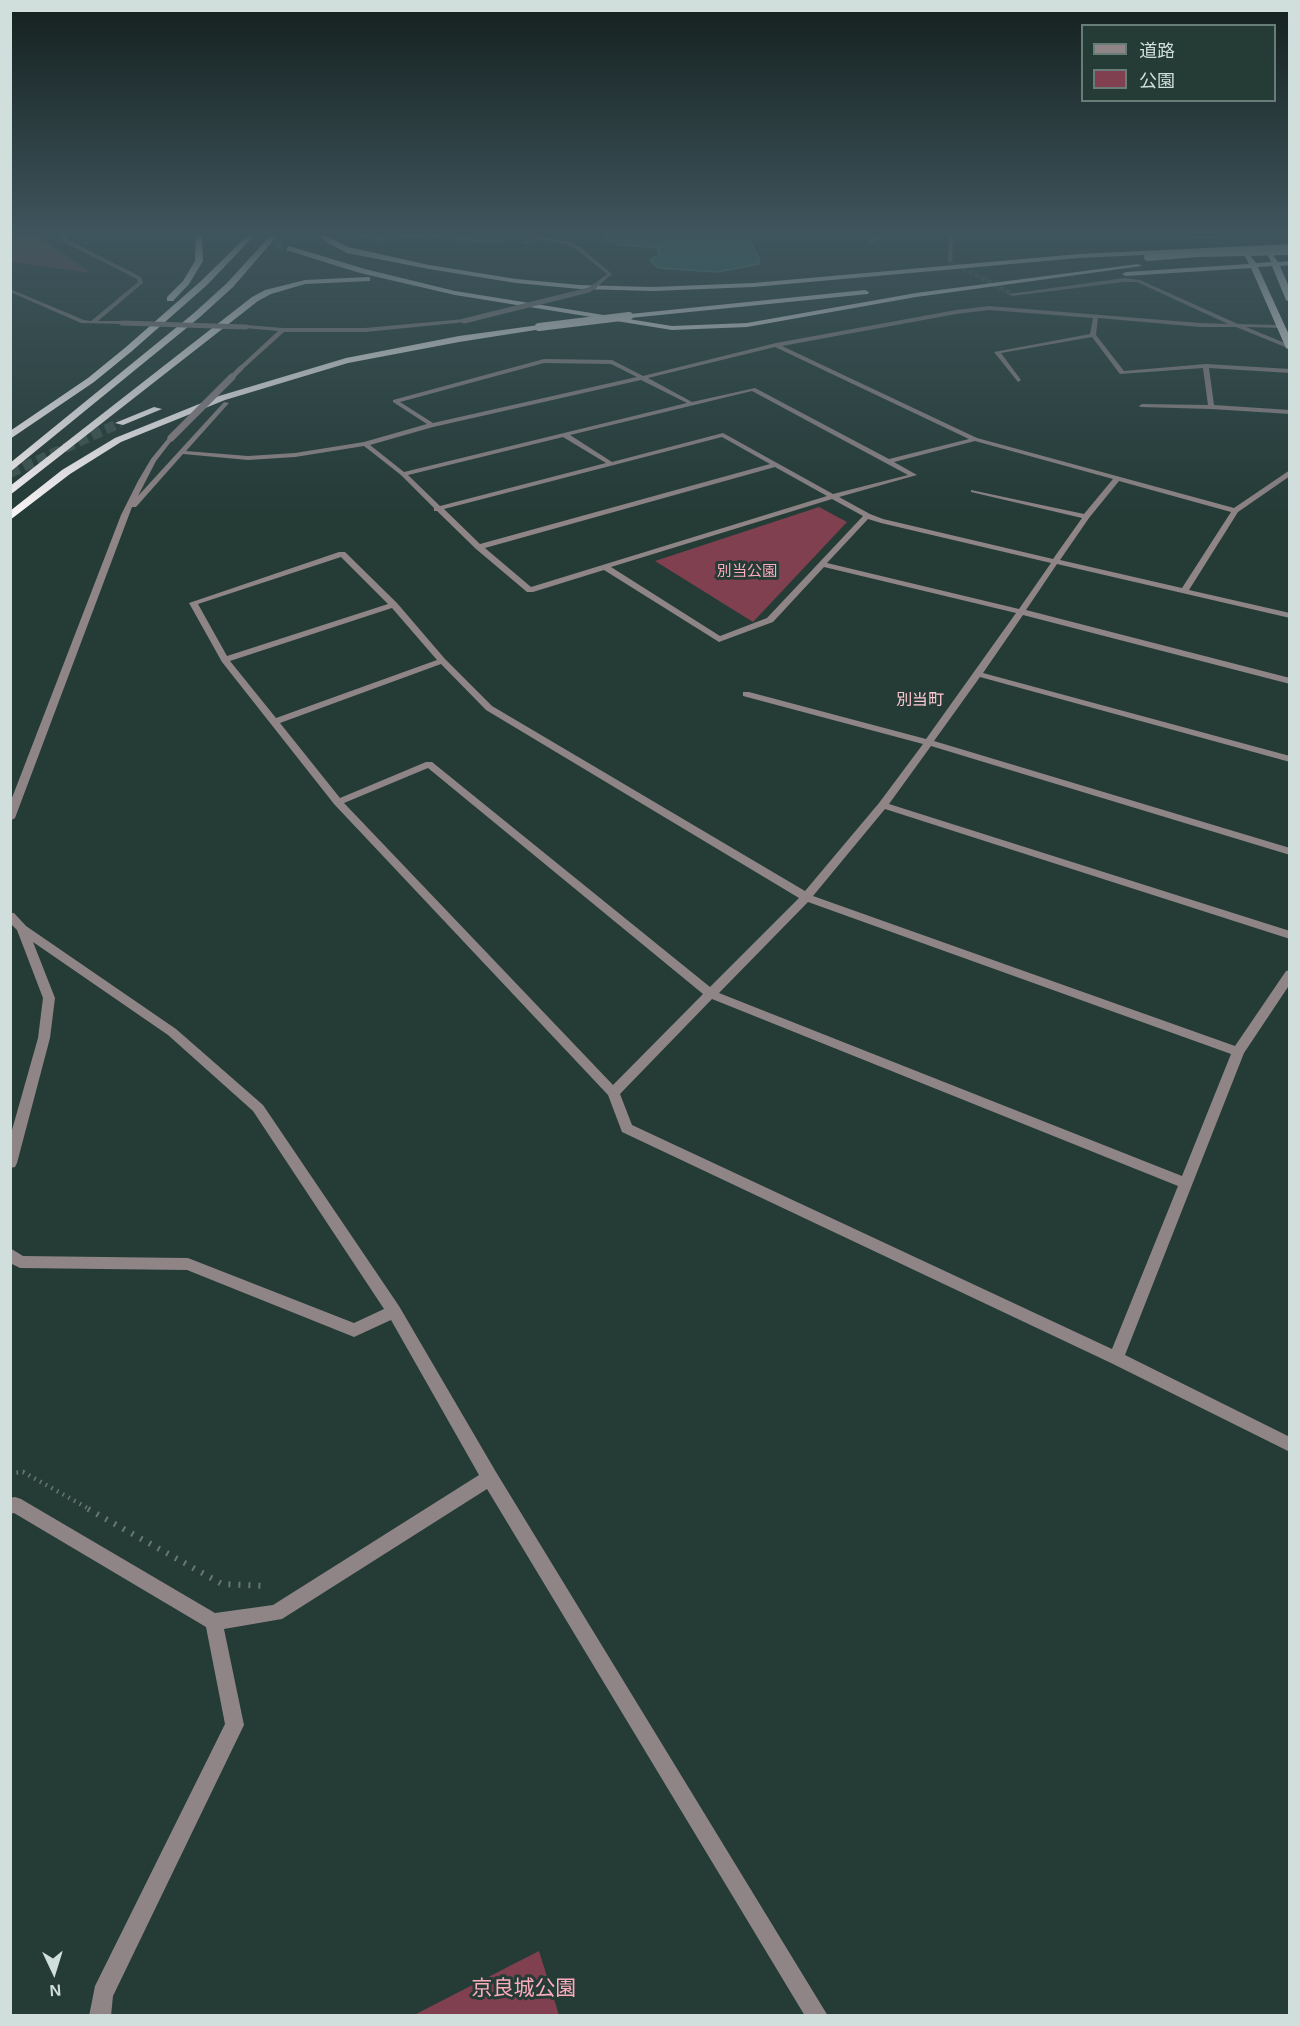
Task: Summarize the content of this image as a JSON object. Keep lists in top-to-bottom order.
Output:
{
  "districts": ["別当町"],
  "parks": ["別当公園", "京良城公園"],
  "legend": ["道路", "公園"],
  "north": "bottom"
}
